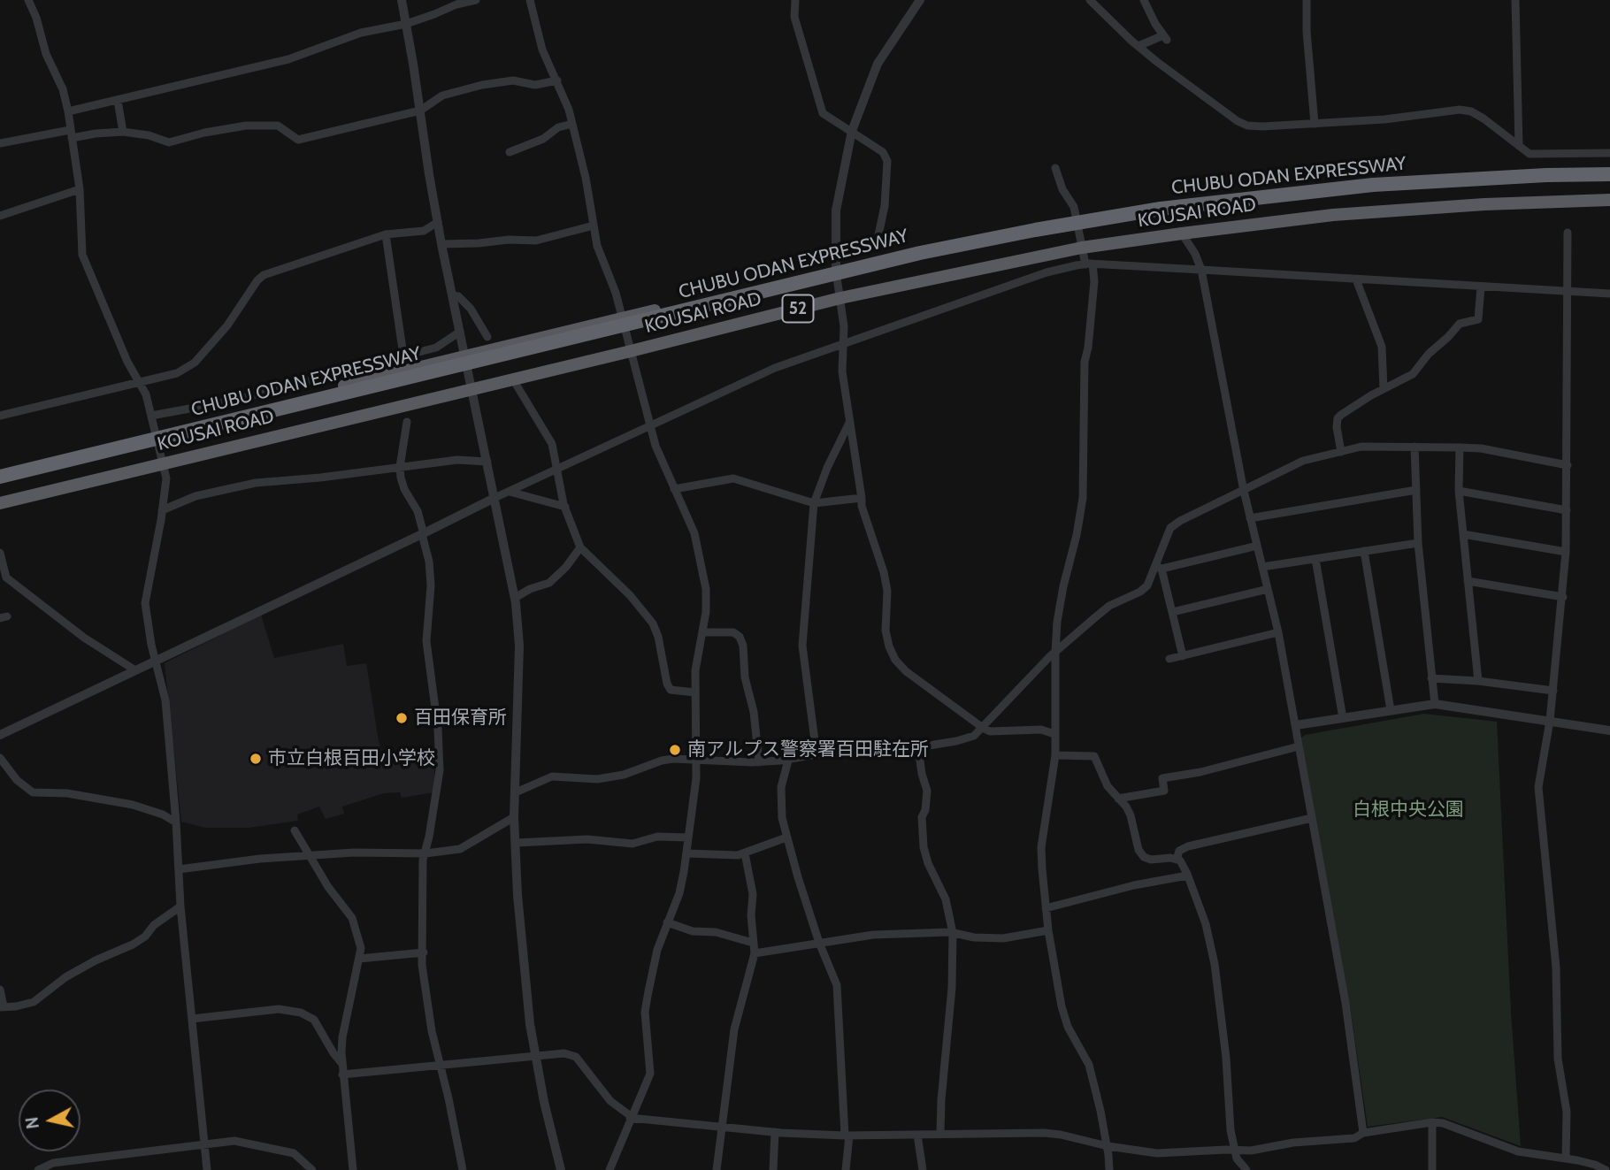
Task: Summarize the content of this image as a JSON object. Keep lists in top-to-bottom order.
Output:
{
  "streets": {
    "highway": ["CHUBU ODAN EXPRESSWAY", "KOUSAI ROAD", "52"]
  },
  "parks": ["白根中央公園"],
  "places": ["百田保育所", "南アルプス警察署百田駐在所", "市立白根百田小学校"],
  "north": "left"
}
